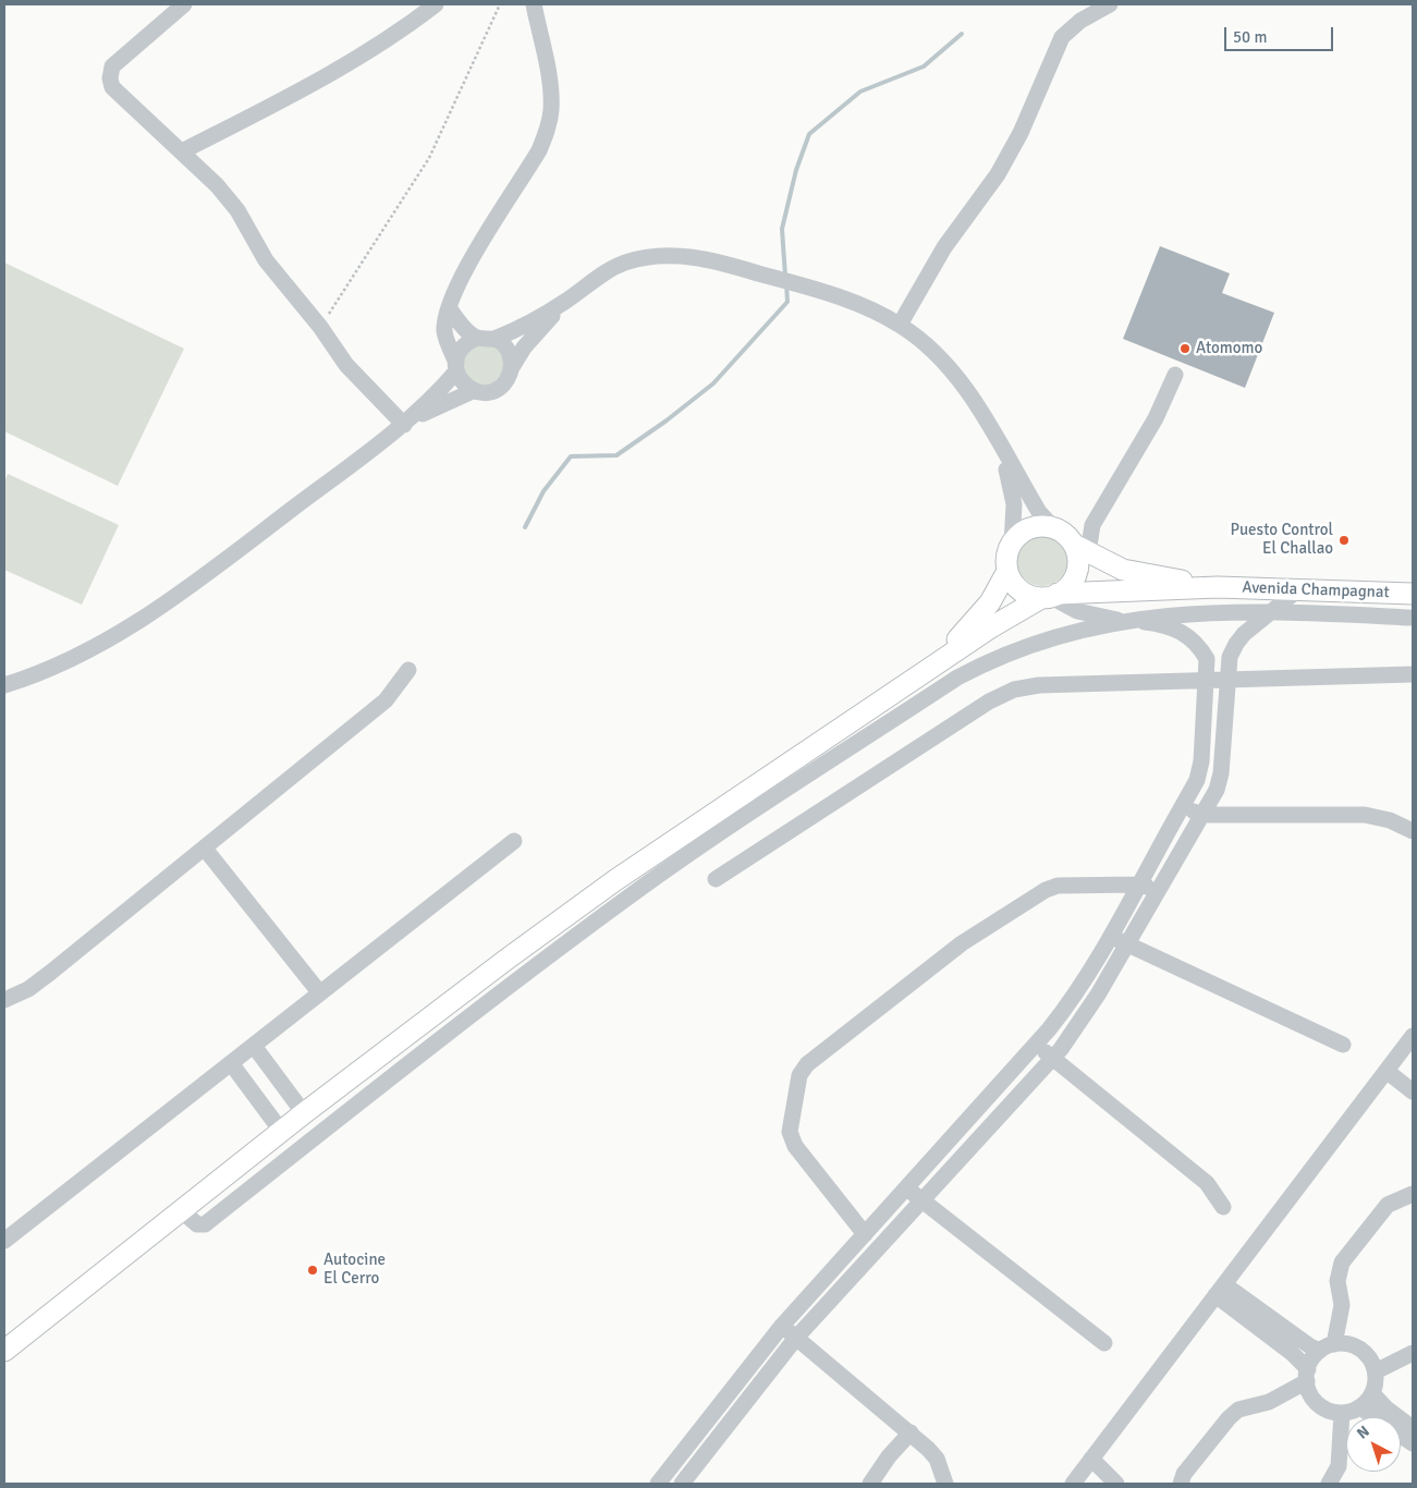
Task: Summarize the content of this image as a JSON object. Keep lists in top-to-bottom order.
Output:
{
  "streets": {
    "main road": ["Avenida Champagnat"]
  },
  "places": ["Atomomo", "Puesto Control El Challao", "Autocine El Cerro"],
  "scale_bar": "50 m",
  "north": "top left"
}
